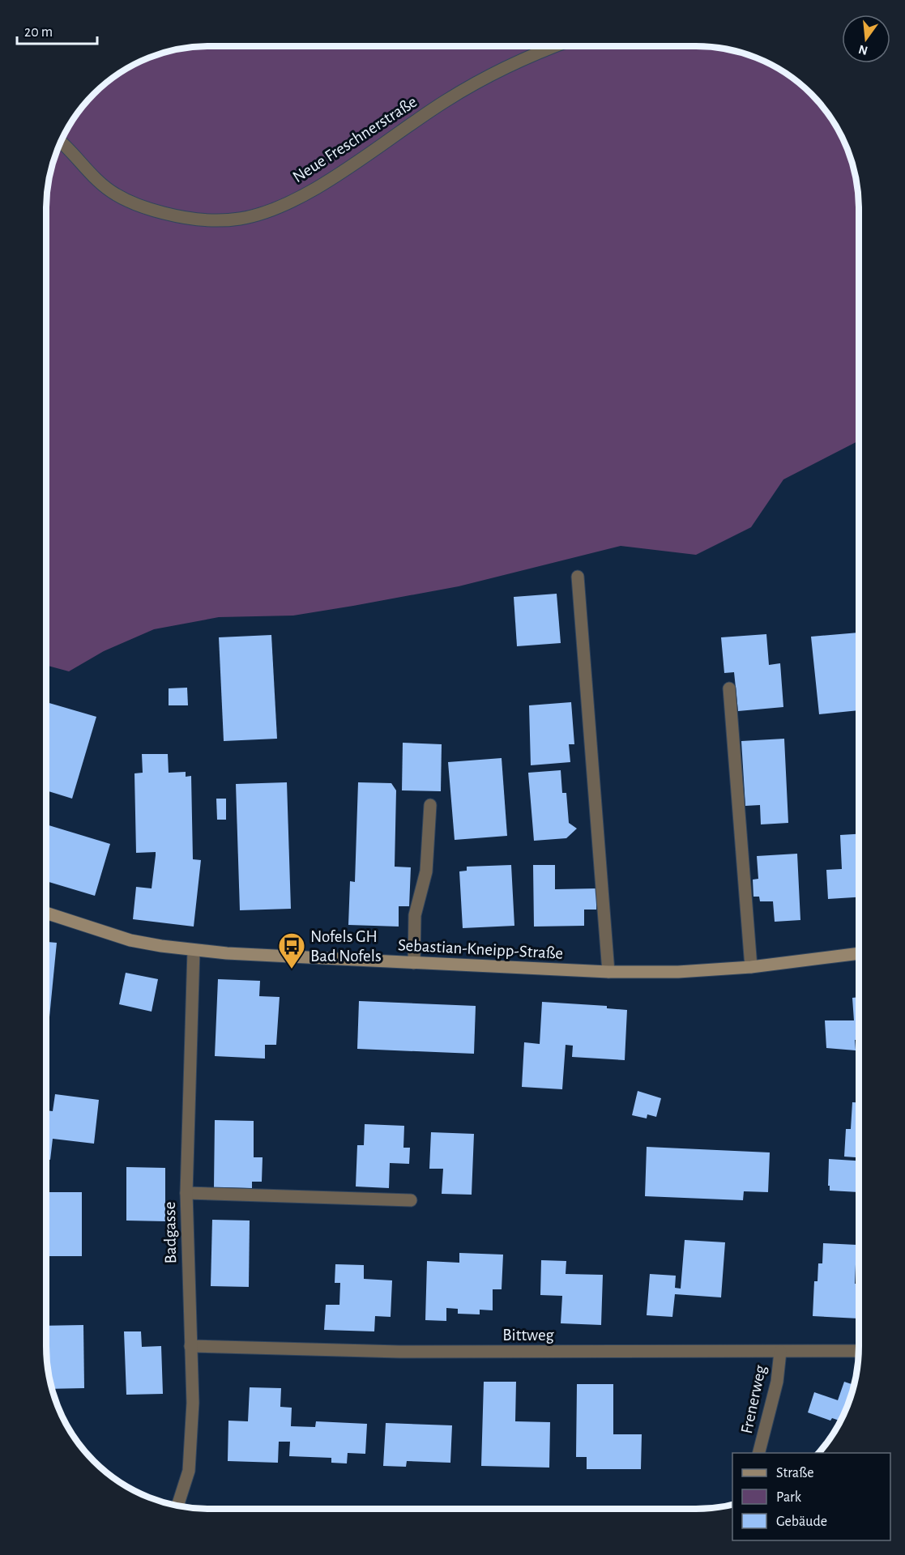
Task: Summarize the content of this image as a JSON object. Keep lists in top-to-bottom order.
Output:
{
  "streets": {
    "main road": ["Sebastian-Kneipp-Straße"],
    "street": [
      "Neue Freschnerstraße",
      "Badgasse",
      "Bittweg",
      "Frenerweg"
    ]
  },
  "crossings": [
    ["Sebastian-Kneipp-Straße", "Badgasse"],
    ["Badgasse", "Bittweg"],
    ["Bittweg", "Frenerweg"]
  ],
  "places": {
    "bus stop": ["Nofels GH Bad Nofels"]
  },
  "legend": ["Straße", "Park", "Gebäude"],
  "scale_bar": "20 m",
  "north": "bottom"
}
